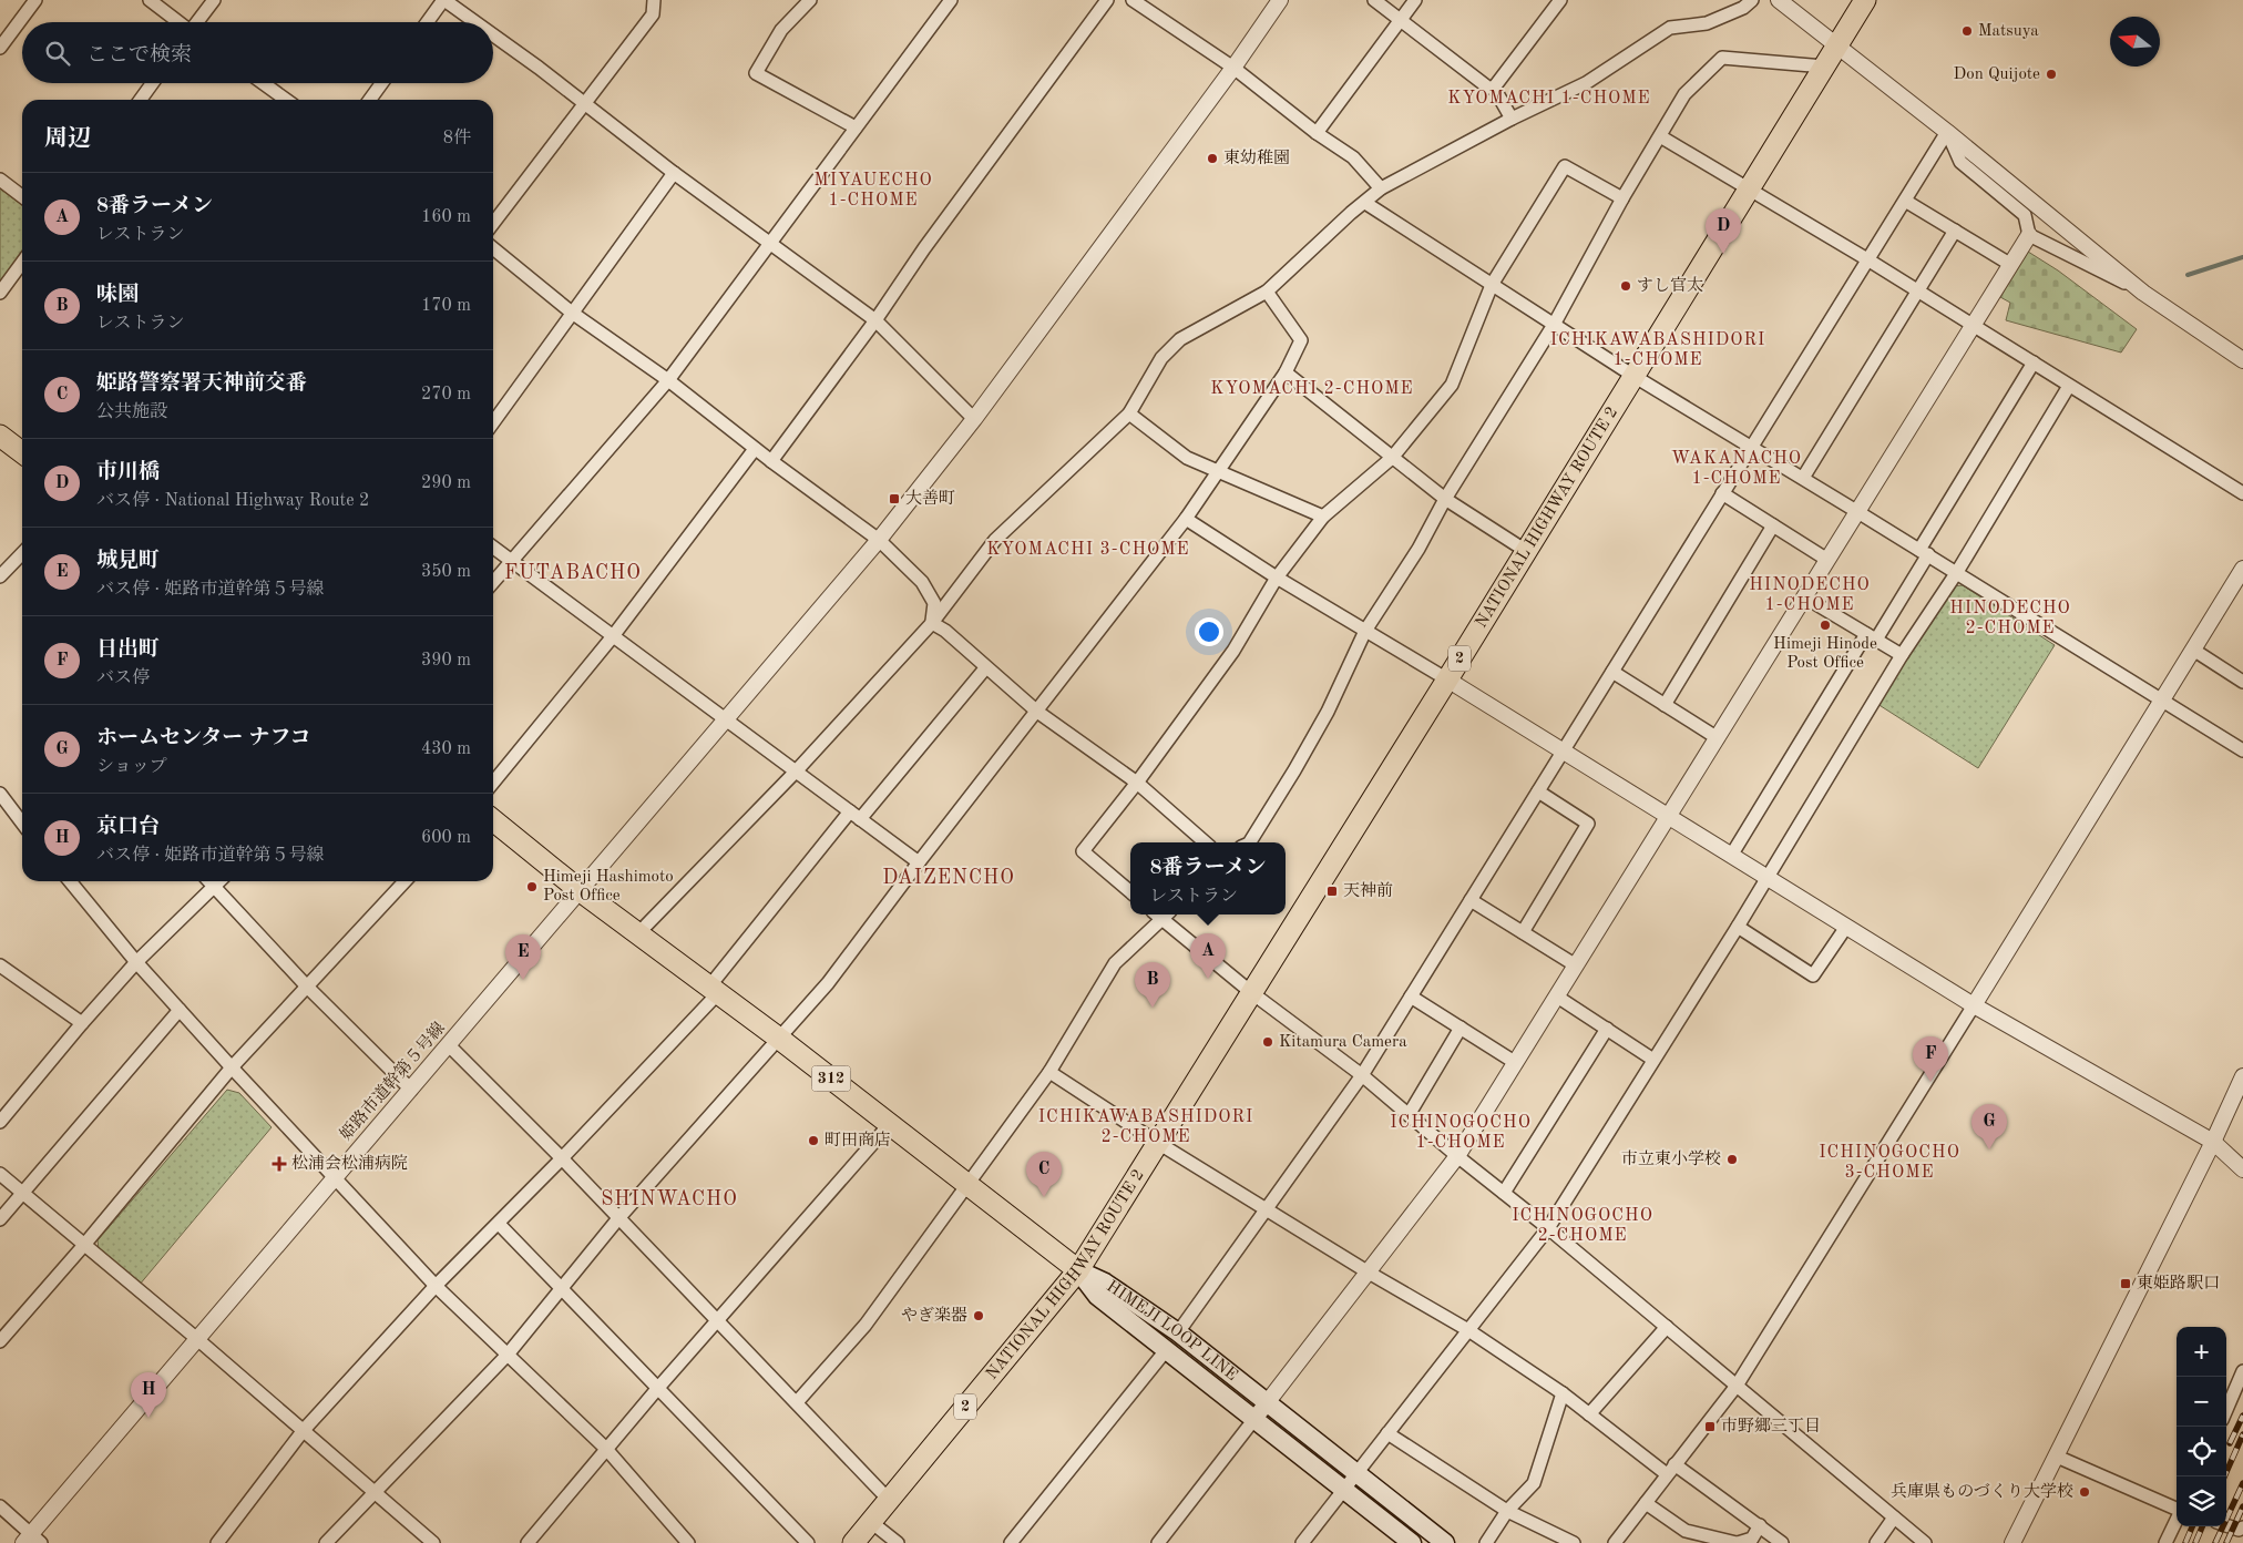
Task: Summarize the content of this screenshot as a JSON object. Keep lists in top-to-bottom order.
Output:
{
  "streets": {
    "highway": ["NATIONAL HIGHWAY ROUTE 2", "2", "312"],
    "main road": ["HIMEJI LOOP LINE"],
    "street": ["姫路市道幹第５号線"]
  },
  "crossings": [
    ["NATIONAL HIGHWAY ROUTE 2", "312"],
    ["NATIONAL HIGHWAY ROUTE 2", "HIMEJI LOOP LINE"],
    ["312", "姫路市道幹第５号線"],
    ["312", "HIMEJI LOOP LINE"]
  ],
  "districts": [
    "KYOMACHI 1-CHOME",
    "MIYAUECHO 1-CHOME",
    "ICHIKAWABASHIDORI 1-CHOME",
    "KYOMACHI 2-CHOME",
    "WAKANACHO 1-CHOME",
    "KYOMACHI 3-CHOME",
    "FUTABACHO",
    "HINODECHO 1-CHOME",
    "HINODECHO 2-CHOME",
    "DAIZENCHO",
    "ICHIKAWABASHIDORI 2-CHOME",
    "ICHINOGOCHO 1-CHOME",
    "ICHINOGOCHO 3-CHOME",
    "SHINWACHO",
    "ICHINOGOCHO 2-CHOME"
  ],
  "places": {
    "other": [
      "Matsuya",
      "Don Quijote",
      "東幼稚園",
      "すし官太",
      "Himeji Hinode Post Office",
      "Himeji Hashimoto Post Office",
      "Kitamura Camera",
      "町田商店",
      "市立東小学校",
      "やぎ楽器",
      "兵庫県ものづくり大学校"
    ],
    "transit": [
      "大善町",
      "天神前",
      "東姫路駅口",
      "市野郷三丁目"
    ],
    "health": ["松浦会松浦病院"]
  },
  "north": "left",
  "page": {
    "search": "ここで検索",
    "heading": ["周辺", "8件"],
    "list": [
      {
        "mark": "A",
        "name": "8番ラーメン",
        "note": "レストラン",
        "value": "160 m"
      },
      {
        "mark": "B",
        "name": "味園",
        "note": "レストラン",
        "value": "170 m"
      },
      {
        "mark": "C",
        "name": "姫路警察署天神前交番",
        "note": "公共施設",
        "value": "270 m"
      },
      {
        "mark": "D",
        "name": "市川橋",
        "note": "バス停 · National Highway Route 2",
        "value": "290 m"
      },
      {
        "mark": "E",
        "name": "城見町",
        "note": "バス停 · 姫路市道幹第５号線",
        "value": "350 m"
      },
      {
        "mark": "F",
        "name": "日出町",
        "note": "バス停",
        "value": "390 m"
      },
      {
        "mark": "G",
        "name": "ホームセンター ナフコ",
        "note": "ショップ",
        "value": "430 m"
      },
      {
        "mark": "H",
        "name": "京口台",
        "note": "バス停 · 姫路市道幹第５号線",
        "value": "600 m"
      }
    ],
    "pins": [
      "D",
      "A",
      "E",
      "B",
      "F",
      "G",
      "C",
      "H"
    ],
    "popup": ["8番ラーメン", "レストラン"],
    "map_buttons": ["+", "−"]
  }
}
